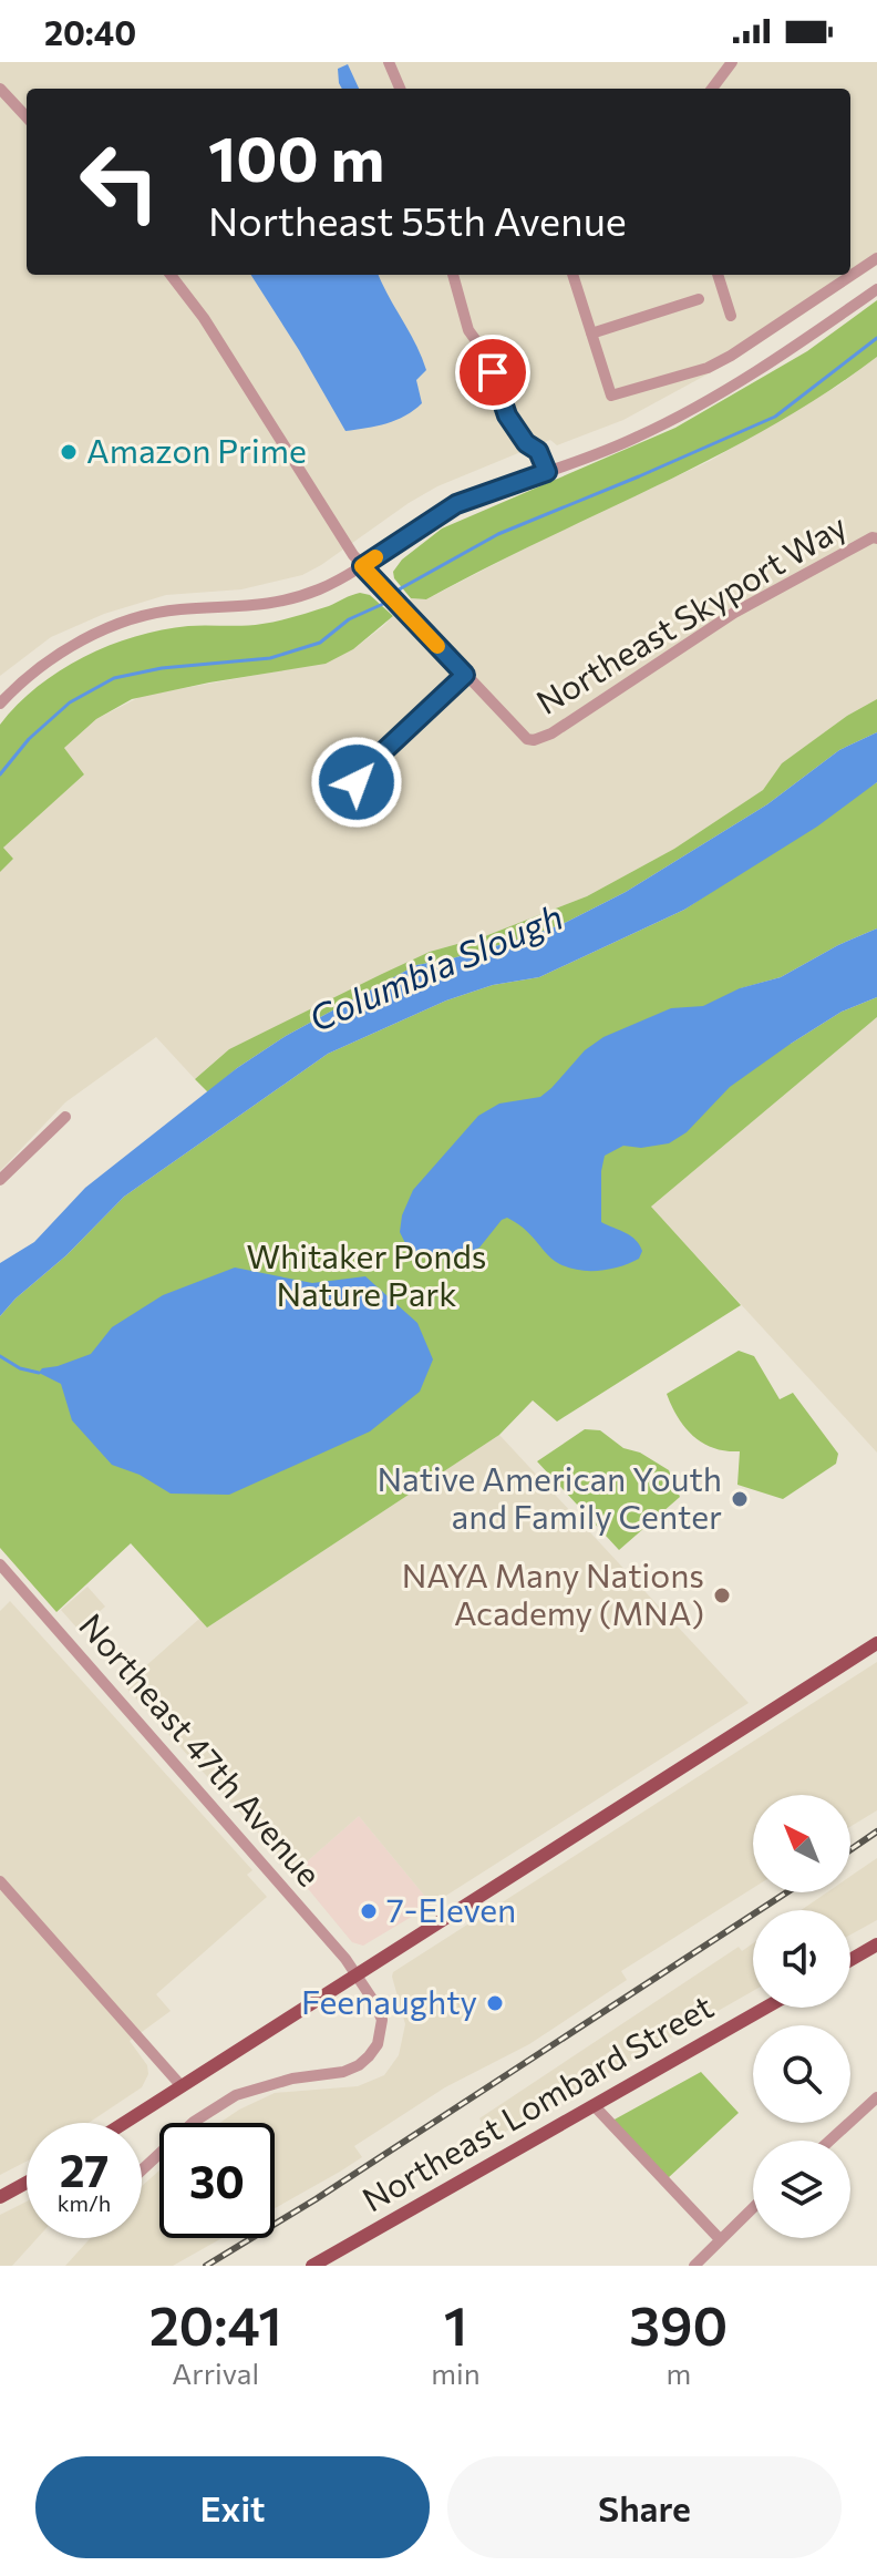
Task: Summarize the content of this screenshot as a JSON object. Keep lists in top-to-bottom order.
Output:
{
  "streets": {
    "main road": ["Northeast Lombard Street"],
    "street": ["Northeast Skyport Way", "Northeast 47th Avenue"]
  },
  "water": ["Columbia Slough"],
  "parks": ["Whitaker Ponds Nature Park"],
  "places": [
    "Amazon Prime",
    "Native American Youth and Family Center",
    "NAYA Many Nations Academy (MNA)",
    "7-Eleven",
    "Feenaughty"
  ],
  "north": "top left",
  "page": {
    "status": "20:40",
    "turn": ["100 m", "Northeast 55th Avenue"],
    "speed": "27 km/h",
    "limit": "30",
    "eta": [
      "20:41",
      "Arrival",
      "1",
      "min",
      "390",
      "m"
    ],
    "buttons": ["Exit", "Share"]
  }
}
